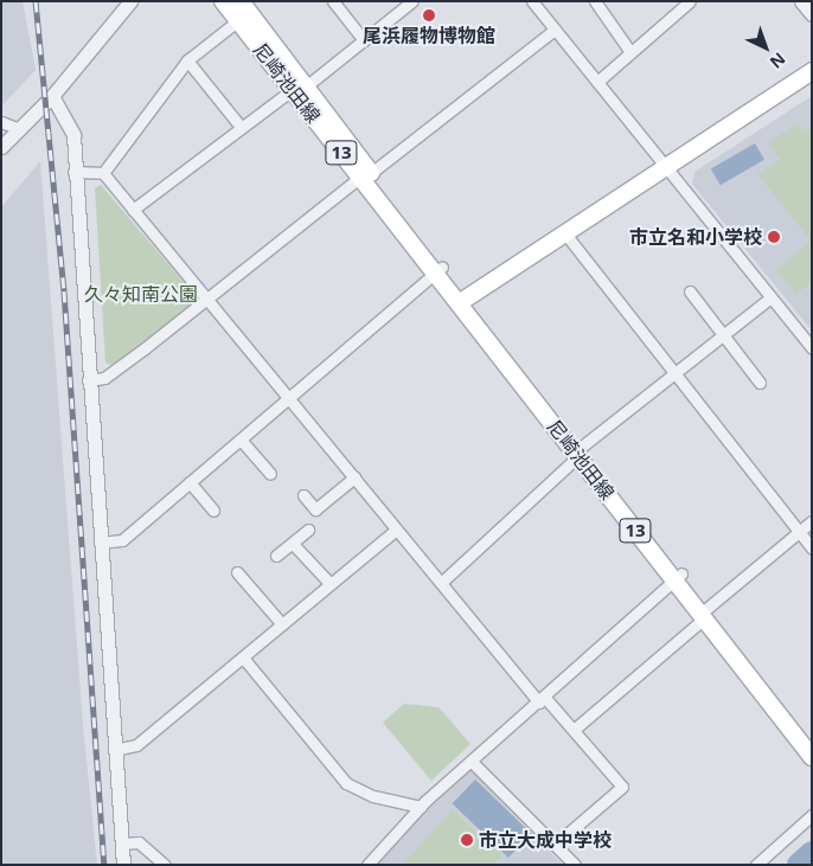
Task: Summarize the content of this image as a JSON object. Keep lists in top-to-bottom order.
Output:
{
  "streets": {
    "main road": ["尼崎池田線", "13"]
  },
  "parks": ["久々知南公園"],
  "places": ["尾浜履物博物館", "市立名和小学校", "市立大成中学校"],
  "north": "bottom right"
}
